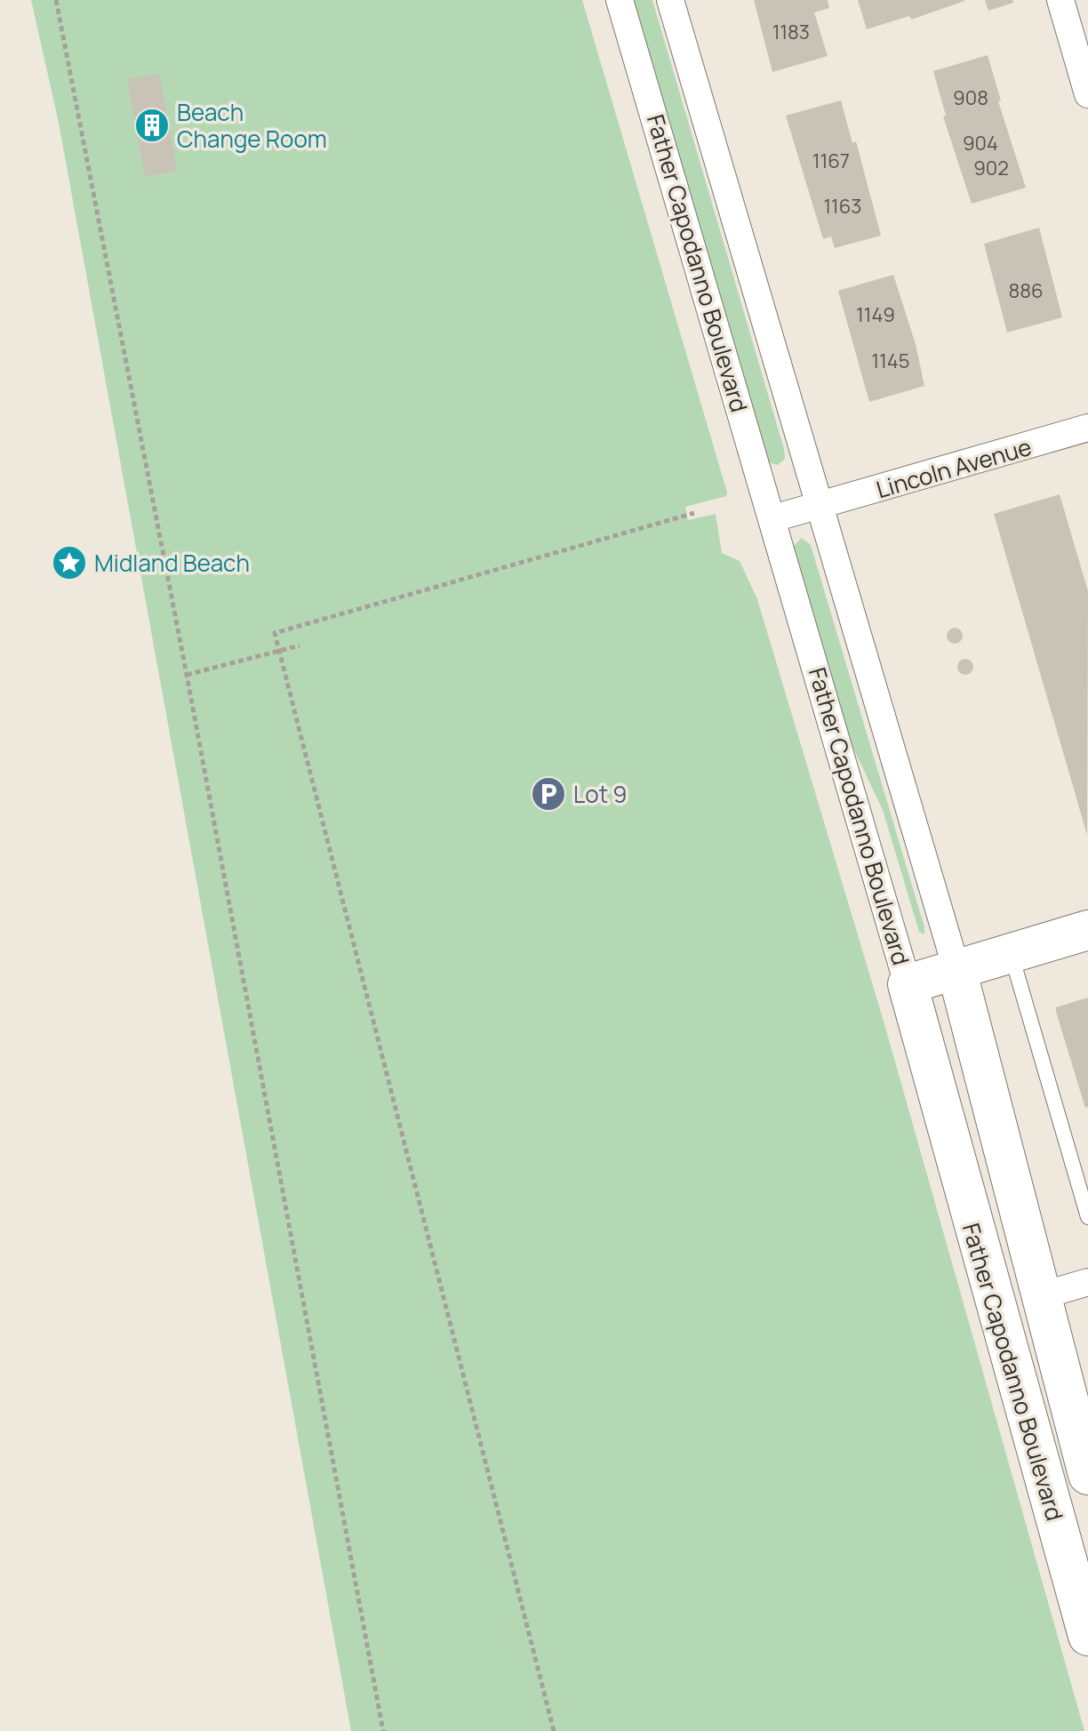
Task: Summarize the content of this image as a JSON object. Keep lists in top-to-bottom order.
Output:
{
  "streets": {
    "main road": ["Father Capodanno Boulevard"],
    "street": ["Lincoln Avenue"]
  },
  "crossings": [
    ["Father Capodanno Boulevard", "Lincoln Avenue"]
  ],
  "places": {
    "building": ["Beach Change Room"],
    "place": ["Midland Beach"],
    "parking": ["Lot 9"]
  },
  "house_numbers": [
    "1183",
    "908",
    "904",
    "1167",
    "902",
    "1163",
    "886",
    "1149",
    "1145"
  ]
}
